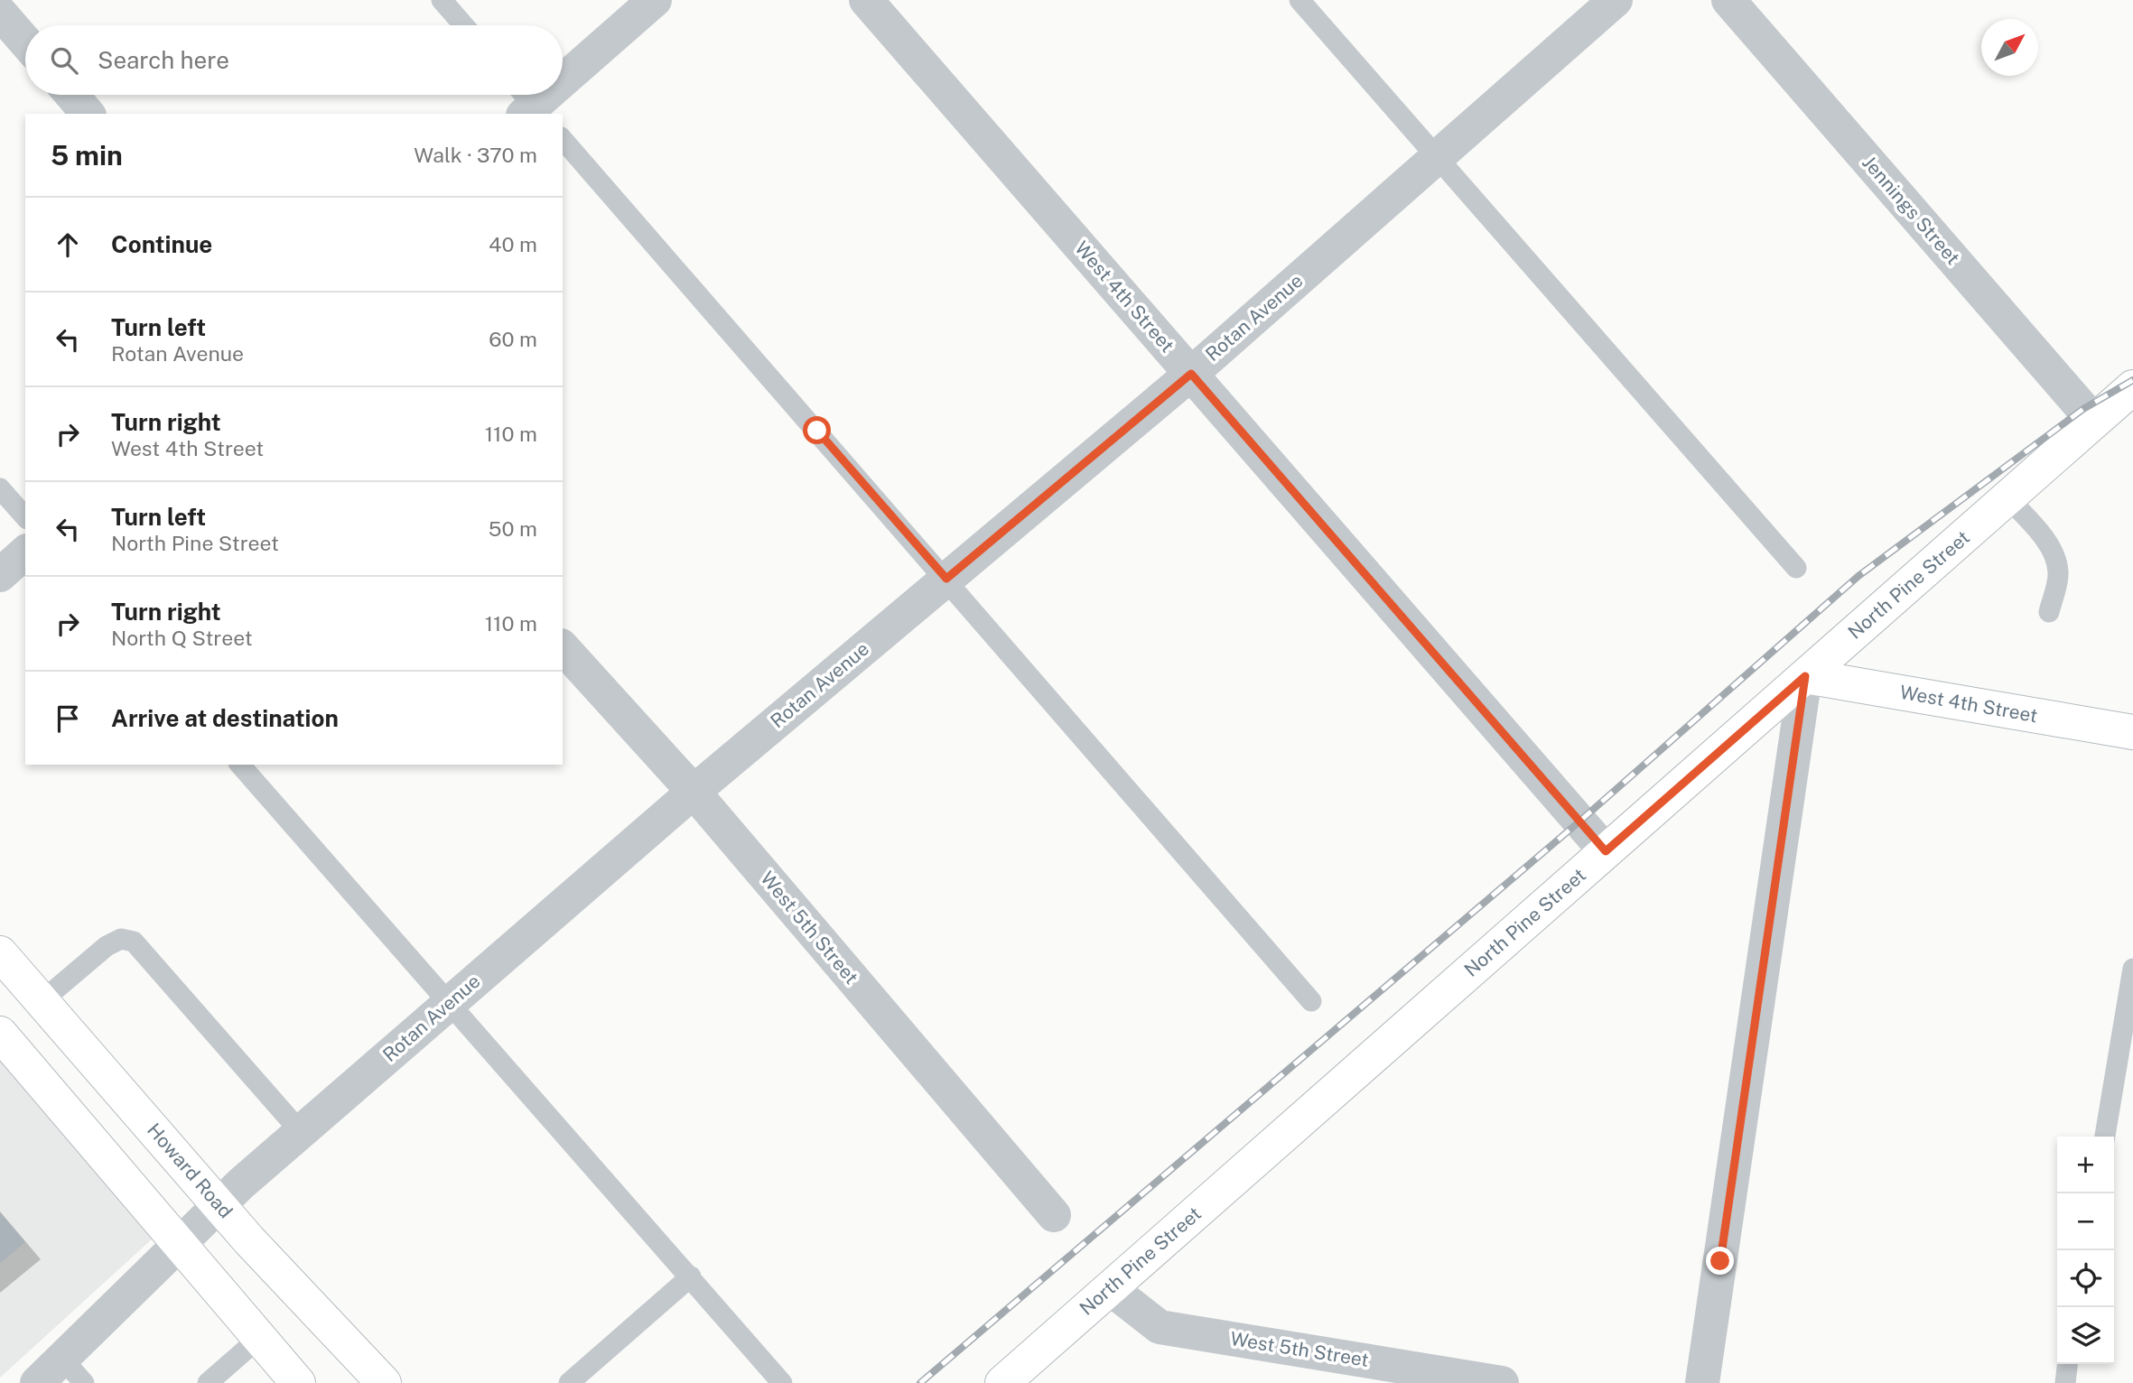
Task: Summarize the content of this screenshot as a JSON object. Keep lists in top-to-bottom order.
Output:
{
  "streets": {
    "main road": ["West 4th Street", "North Pine Street", "Howard Road"],
    "street": ["Jennings Street", "Rotan Avenue", "West 5th Street"]
  },
  "crossings": [
    ["Jennings Street", "North Pine Street"],
    ["West 4th Street", "Rotan Avenue"],
    ["West 4th Street", "North Pine Street"],
    ["Rotan Avenue", "West 5th Street"],
    ["Rotan Avenue", "Howard Road"],
    ["North Pine Street", "West 5th Street"]
  ],
  "north": "top right",
  "page": {
    "search": "Search here",
    "heading": ["5 min", "Walk · 370 m"],
    "list": [
      ["Continue", "40 m"],
      ["Turn left", "Rotan Avenue", "60 m"],
      ["Turn right", "West 4th Street", "110 m"],
      ["Turn left", "North Pine Street", "50 m"],
      ["Turn right", "North Q Street", "110 m"],
      "Arrive at destination"
    ],
    "map_buttons": ["+", "−"]
  }
}
